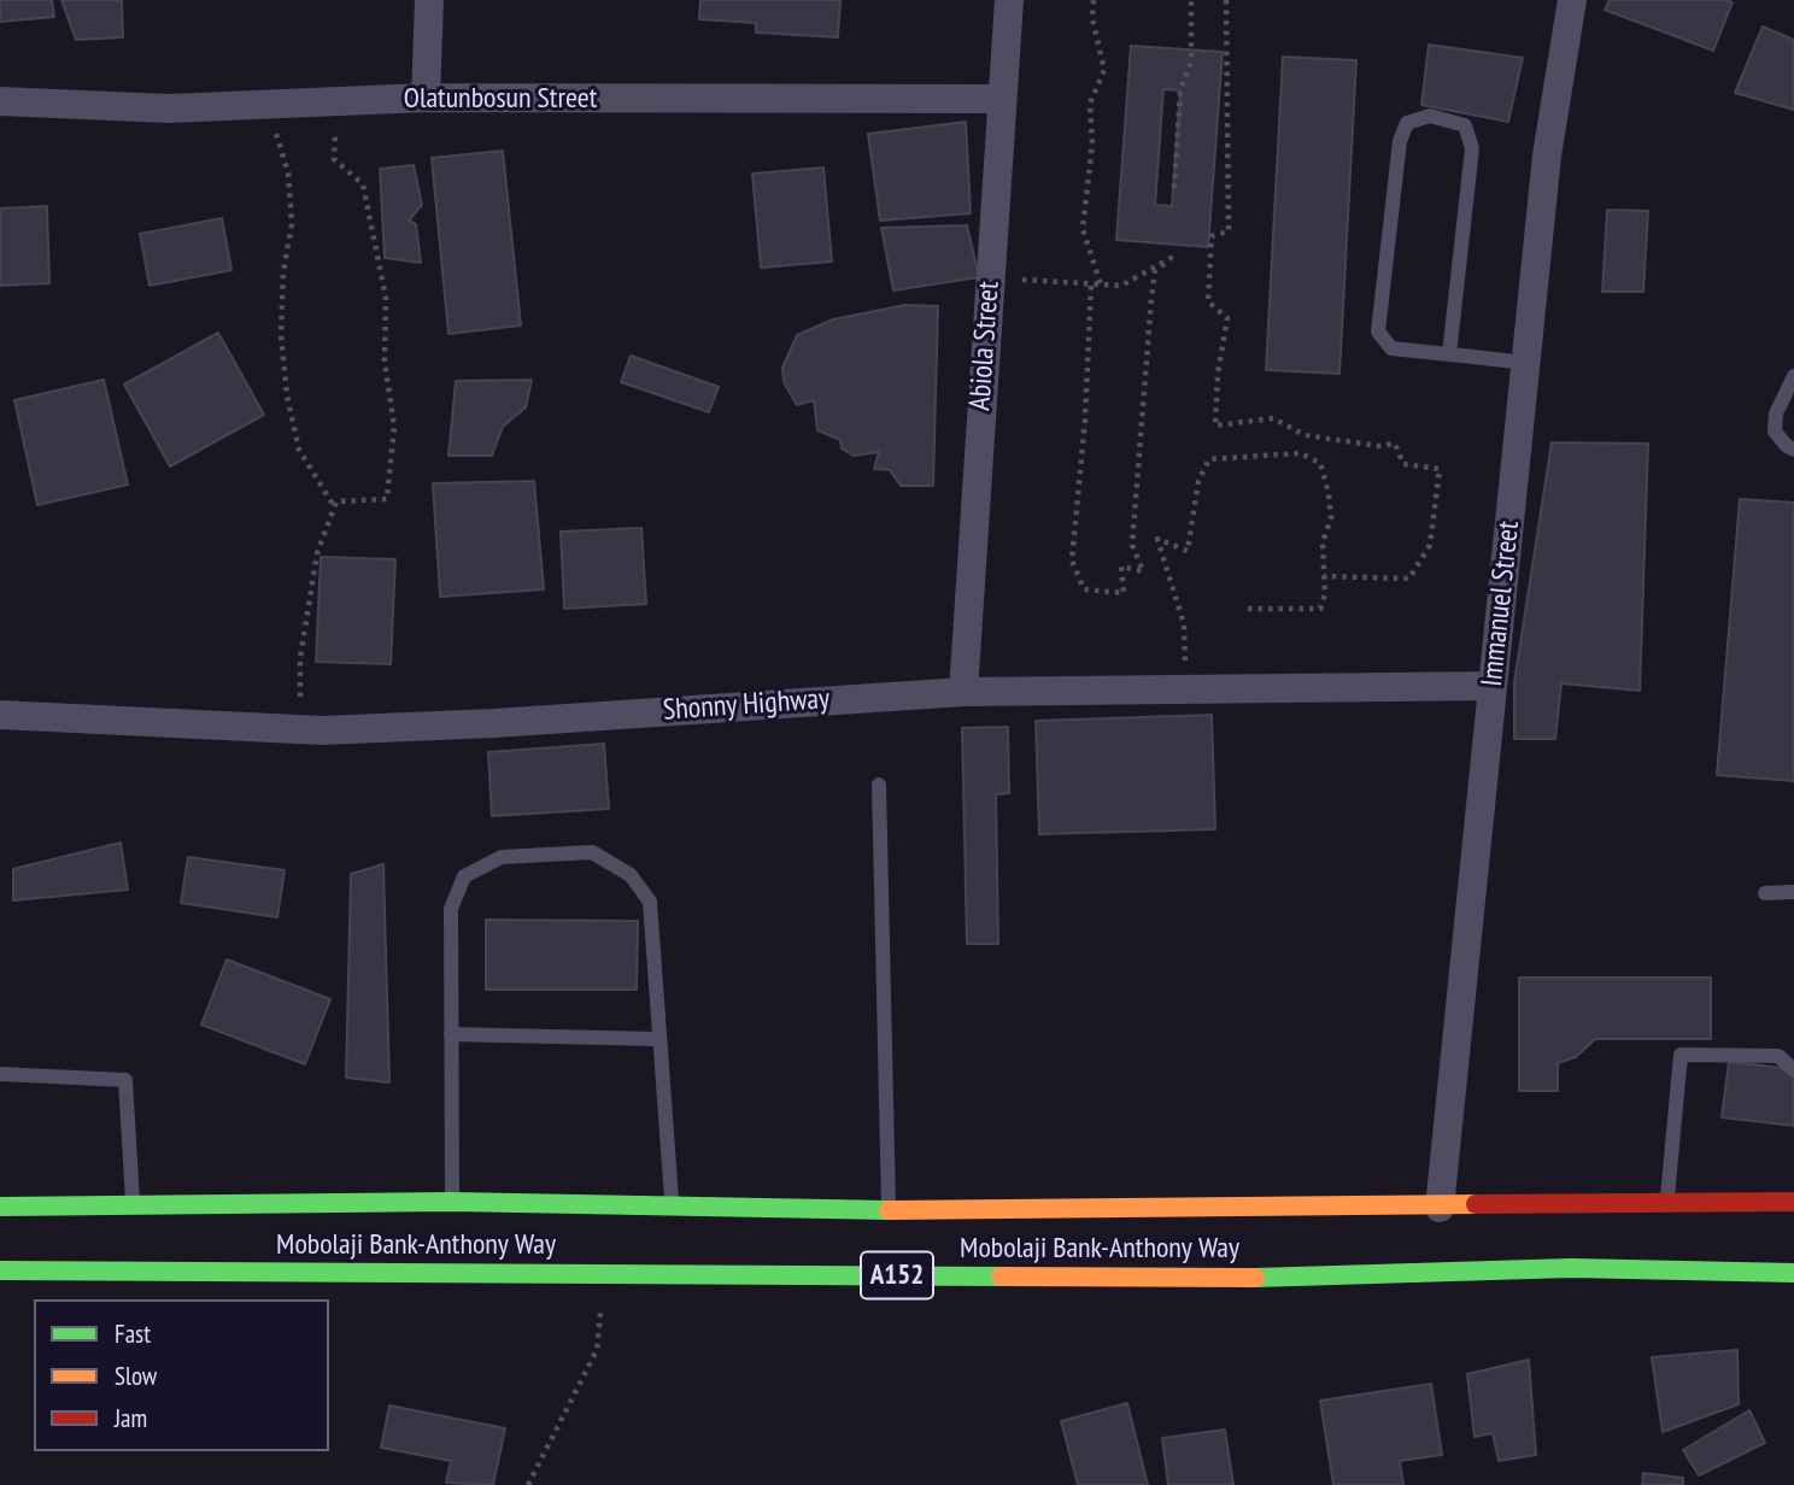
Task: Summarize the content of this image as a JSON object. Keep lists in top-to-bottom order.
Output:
{
  "streets": {
    "main road": ["Mobolaji Bank-Anthony Way", "A152"],
    "street": [
      "Olatunbosun Street",
      "Abiola Street",
      "Immanuel Street",
      "Shonny Highway"
    ]
  },
  "crossings": [
    ["Olatunbosun Street", "Abiola Street"],
    ["Abiola Street", "Shonny Highway"],
    ["Immanuel Street", "Shonny Highway"],
    ["Immanuel Street", "Mobolaji Bank-Anthony Way"]
  ],
  "legend": ["Fast", "Slow", "Jam"]
}
